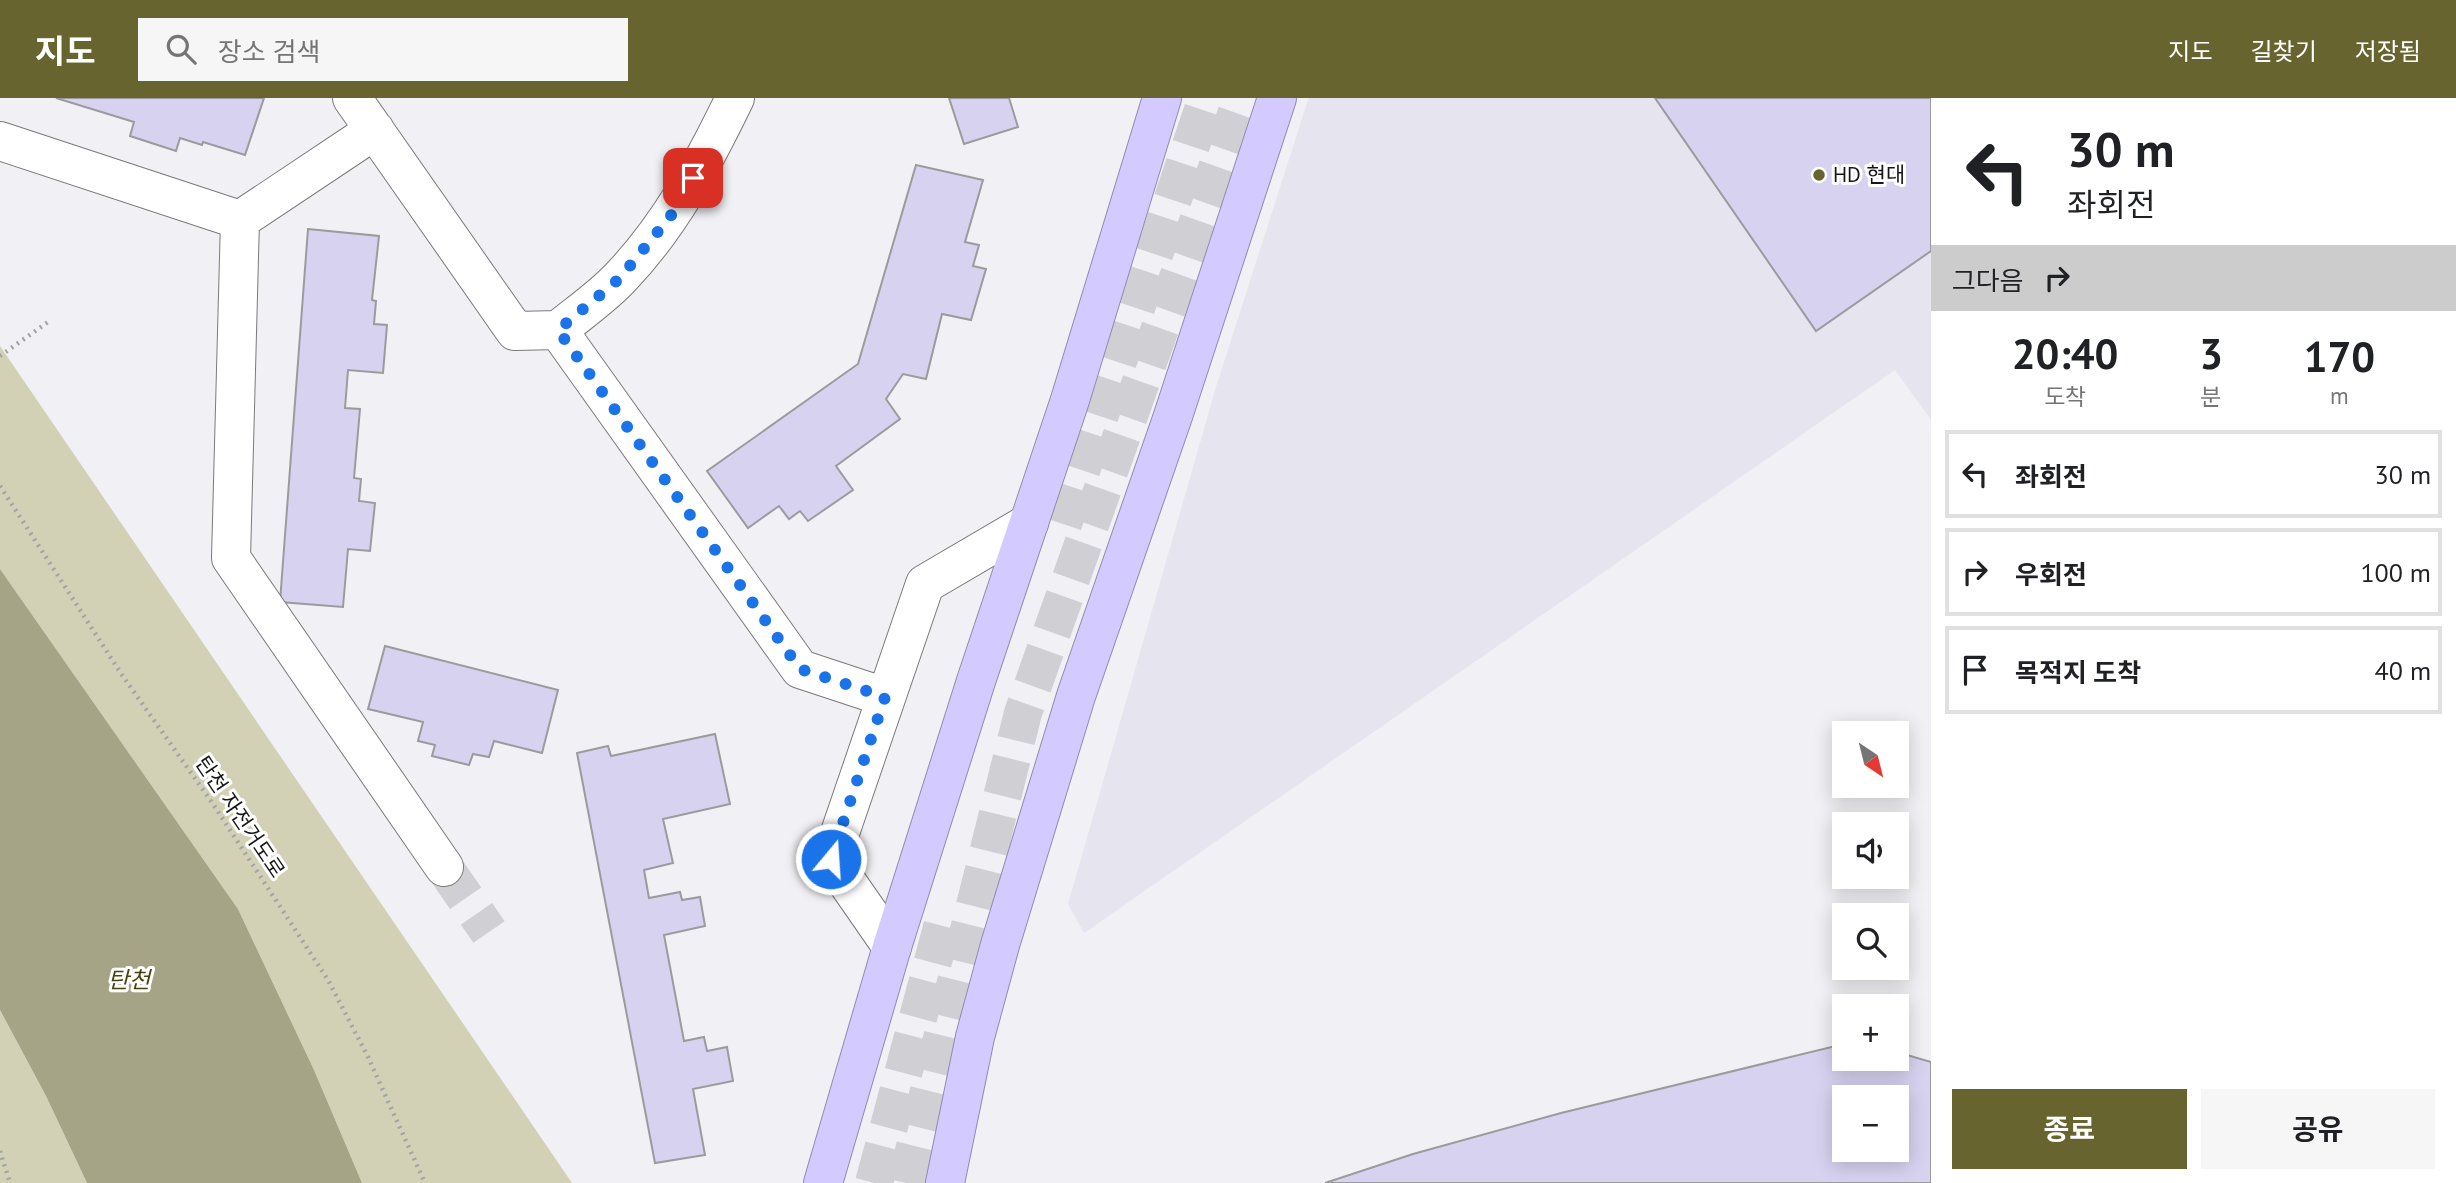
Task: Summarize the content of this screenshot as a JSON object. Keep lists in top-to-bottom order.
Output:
{
  "streets": {
    "path": ["탄천 자전거도로"]
  },
  "water": ["탄천"],
  "places": ["HD 현대"],
  "north": "bottom right",
  "page": {
    "header": "지도",
    "search": "장소 검색",
    "nav": ["지도", "길찾기", "저장됨"],
    "turn": ["30 m", "좌회전"],
    "then": "그다음",
    "eta": [
      "20:40",
      "도착",
      "3",
      "분",
      "170",
      "m"
    ],
    "list": [
      {
        "name": "좌회전",
        "value": "30 m"
      },
      {
        "name": "우회전",
        "value": "100 m"
      },
      {
        "name": "목적지 도착",
        "value": "40 m"
      }
    ],
    "map_buttons": ["+", "−"],
    "buttons": ["종료", "공유"]
  }
}
